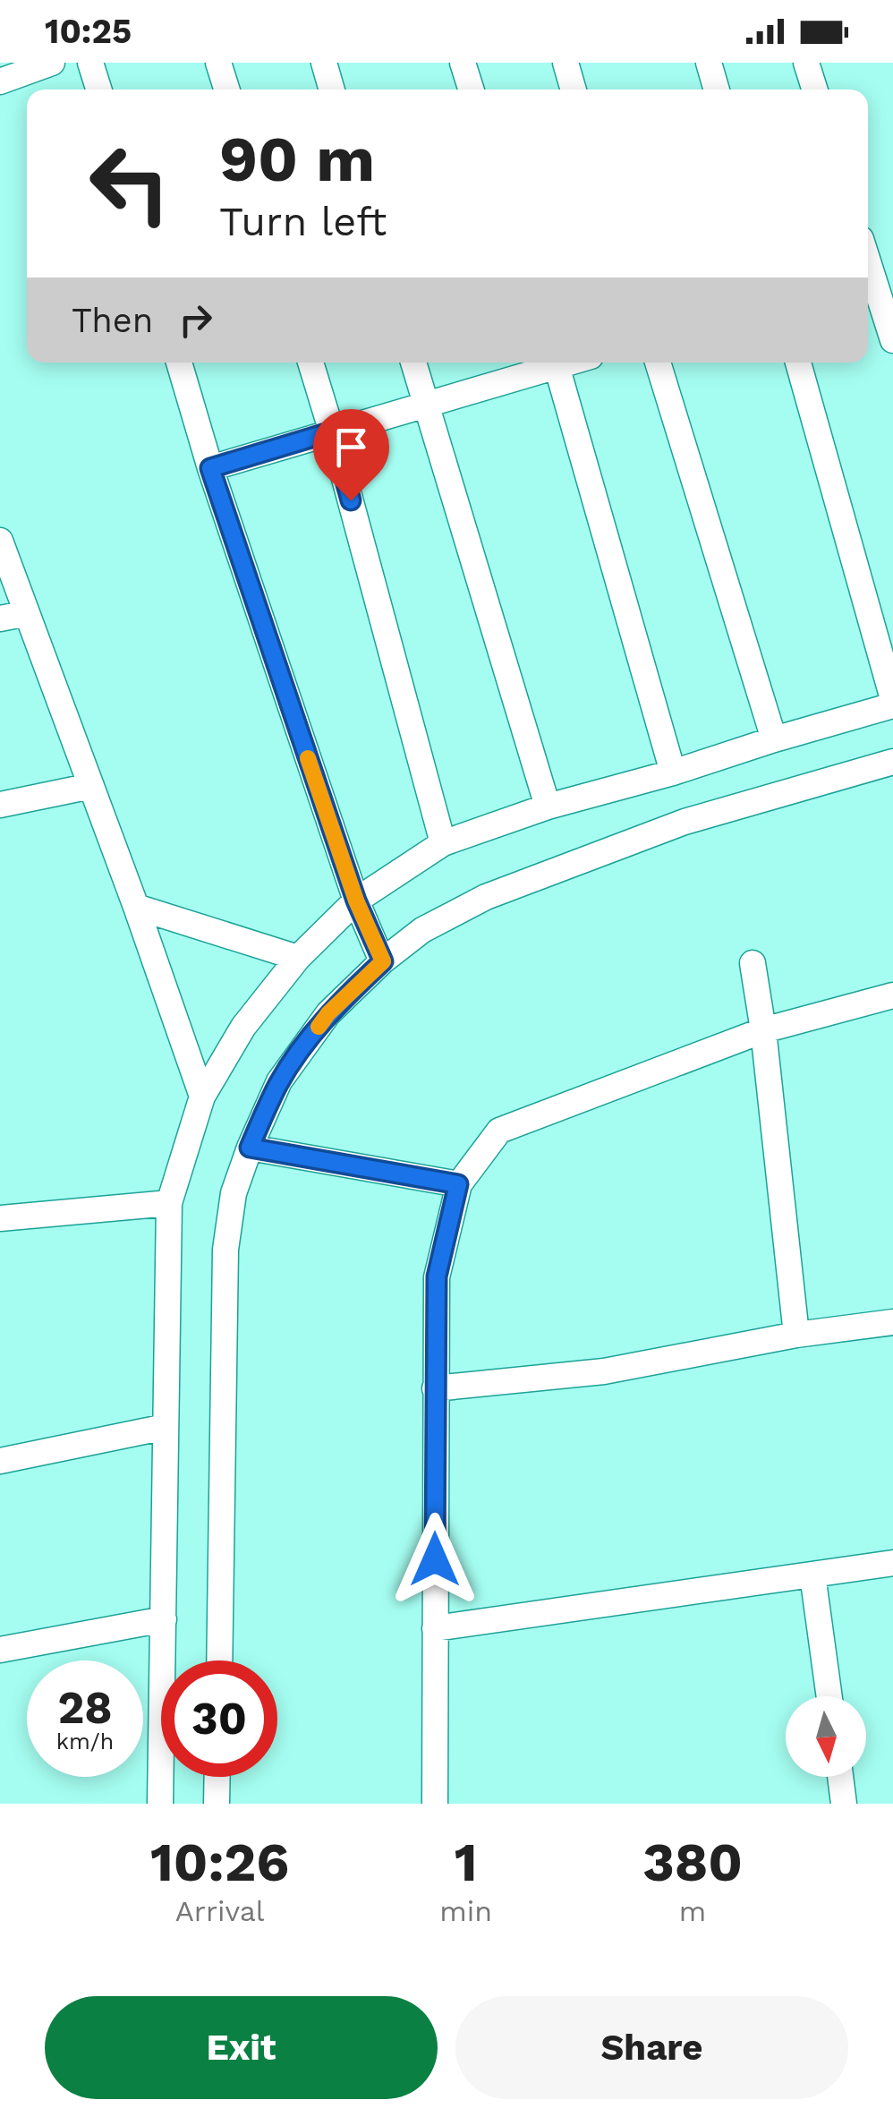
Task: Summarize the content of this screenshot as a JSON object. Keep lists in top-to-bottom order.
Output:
{
  "north": "bottom",
  "page": {
    "status": "10:25",
    "turn": ["90 m", "Turn left"],
    "then": "Then",
    "speed": "28 km/h",
    "limit": "30",
    "eta": [
      "10:26",
      "Arrival",
      "1",
      "min",
      "380",
      "m"
    ],
    "buttons": ["Exit", "Share"]
  }
}
